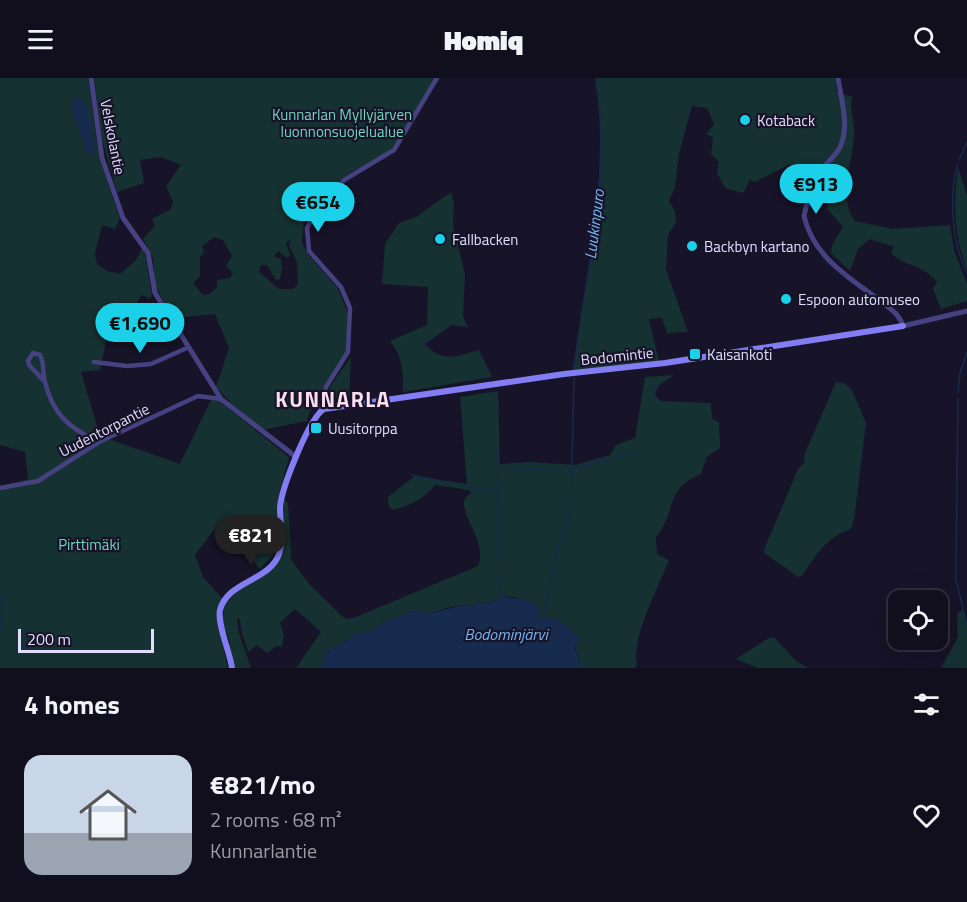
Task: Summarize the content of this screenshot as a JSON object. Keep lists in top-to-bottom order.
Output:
{
  "streets": {
    "main road": ["Bodomintie"],
    "street": ["Velskolantie", "Uudentorpantie"]
  },
  "crossings": [
    ["Velskolantie", "Uudentorpantie"]
  ],
  "districts": ["KUNNARLA"],
  "water": ["Luukinpuro", "Bodominjärvi"],
  "parks": ["Kunnarlan Myllyjärven luonnonsuojelualue", "Pirttimäki"],
  "places": {
    "other": [
      "Kotaback",
      "Fallbacken",
      "Backbyn kartano",
      "Espoon automuseo"
    ],
    "transit": ["Kaisankoti", "Uusitorppa"]
  },
  "scale_bar": "200 m",
  "page": {
    "header": "Homiq",
    "price": [
      "€913",
      "€654",
      "€1,690",
      "€821"
    ],
    "scale": "200 m",
    "heading": "4 homes",
    "list": [
      {
        "name": "€821/mo",
        "note": "2 rooms · 68 m² · Kunnarlantie"
      }
    ]
  }
}
